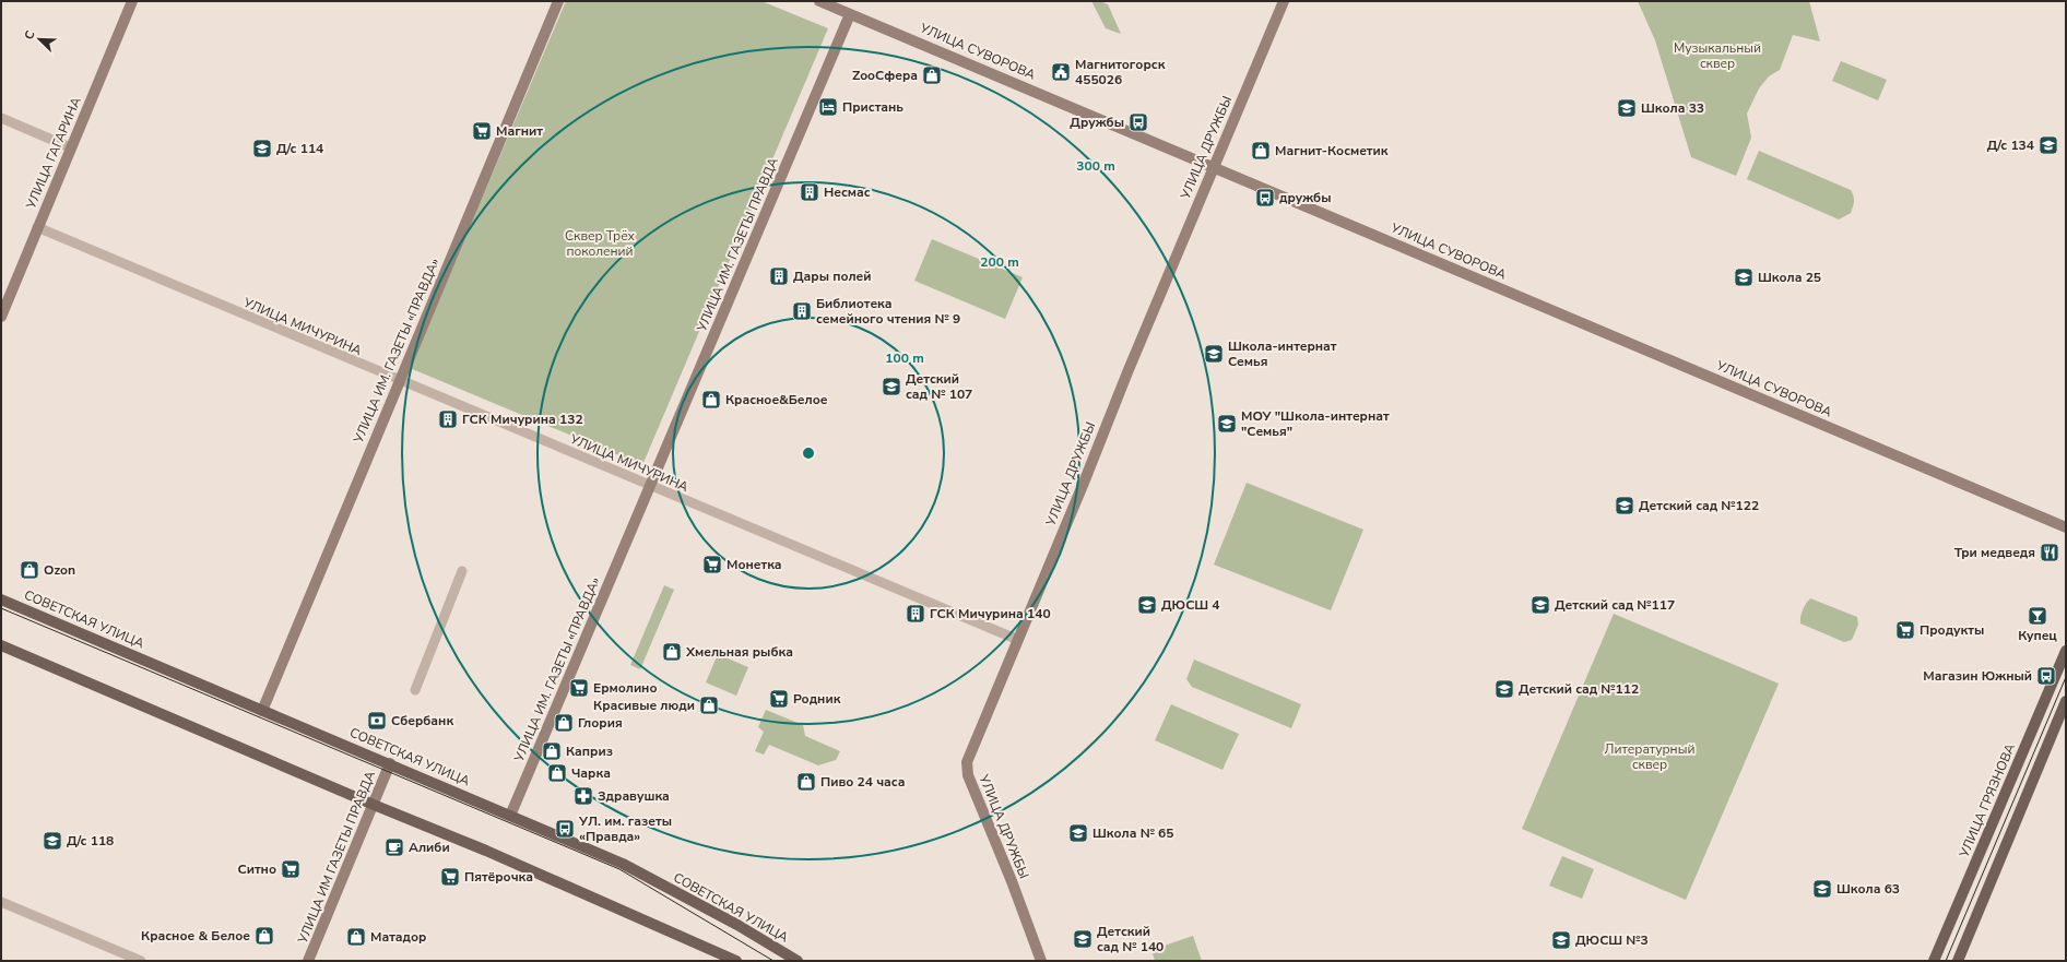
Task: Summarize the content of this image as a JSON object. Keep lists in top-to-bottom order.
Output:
{
  "streets": {
    "main road": ["СОВЕТСКАЯ УЛИЦА", "УЛИЦА ГРЯЗНОВА"],
    "street": [
      "УЛИЦА СУВОРОВА",
      "УЛИЦА ДРУЖБЫ",
      "УЛИЦА ГАГАРИНА",
      "УЛИЦА ИМ. ГАЗЕТЫ ПРАВДА",
      "УЛИЦА МИЧУРИНА",
      "УЛИЦА ИМ. ГАЗЕТЫ «ПРАВДА»",
      "УЛИЦА ИМ ГАЗЕТЫ ПРАВДА"
    ]
  },
  "crossings": [
    ["УЛИЦА СУВОРОВА", "УЛИЦА ДРУЖБЫ"],
    ["УЛИЦА СУВОРОВА", "УЛИЦА ИМ. ГАЗЕТЫ ПРАВДА"],
    ["УЛИЦА ДРУЖБЫ", "УЛИЦА МИЧУРИНА"],
    ["УЛИЦА ГАГАРИНА", "УЛИЦА МИЧУРИНА"],
    ["УЛИЦА ИМ. ГАЗЕТЫ ПРАВДА", "УЛИЦА МИЧУРИНА"],
    ["УЛИЦА ИМ. ГАЗЕТЫ ПРАВДА", "УЛИЦА ИМ. ГАЗЕТЫ «ПРАВДА»"],
    ["УЛИЦА МИЧУРИНА", "УЛИЦА ИМ. ГАЗЕТЫ «ПРАВДА»"],
    ["УЛИЦА ИМ. ГАЗЕТЫ «ПРАВДА»", "СОВЕТСКАЯ УЛИЦА"],
    ["СОВЕТСКАЯ УЛИЦА", "УЛИЦА ИМ ГАЗЕТЫ ПРАВДА"]
  ],
  "parks": ["Музыкальный сквер", "Сквер Трёх поколений", "Литературный сквер"],
  "places": {
    "public building": ["Магнитогорск 455026"],
    "shop": [
      "ZooСфера",
      "Магнит-Косметик",
      "Красное&Белое",
      "Ozon",
      "Хмельная рыбка",
      "Красивые люди",
      "Глория",
      "Каприз",
      "Чарка",
      "Пиво 24 часа",
      "Красное & Белое",
      "Матадор"
    ],
    "hotel": ["Пристань"],
    "school or university": [
      "Школа 33",
      "Д/с 134",
      "Д/с 114",
      "Школа 25",
      "Школа-интернат Семья",
      "Детский сад № 107",
      "МОУ \"Школа-интернат \"Семья\"",
      "Детский сад №122",
      "ДЮСШ 4",
      "Детский сад №117",
      "Детский сад №112",
      "Школа № 65",
      "Д/с 118",
      "Школа 63",
      "Детский сад № 140",
      "ДЮСШ №3"
    ],
    "bus stop": [
      "Дружбы",
      "дружбы",
      "Магазин Южный",
      "УЛ. им. газеты «Правда»"
    ],
    "supermarket": [
      "Магнит",
      "Монетка",
      "Продукты",
      "Ермолино",
      "Родник",
      "Ситно",
      "Пятёрочка"
    ],
    "building": [
      "Несмас",
      "Дары полей",
      "Библиотека семейного чтения № 9",
      "ГСК Мичурина 132",
      "ГСК Мичурина 140"
    ],
    "restaurant": ["Три медведя"],
    "bar": ["Купец"],
    "bank": ["Сбербанк"],
    "pharmacy": ["Здравушка"],
    "cafe": ["Алиби"]
  },
  "north": "top left",
  "rings": ["300 m", "200 m", "100 m"]
}
